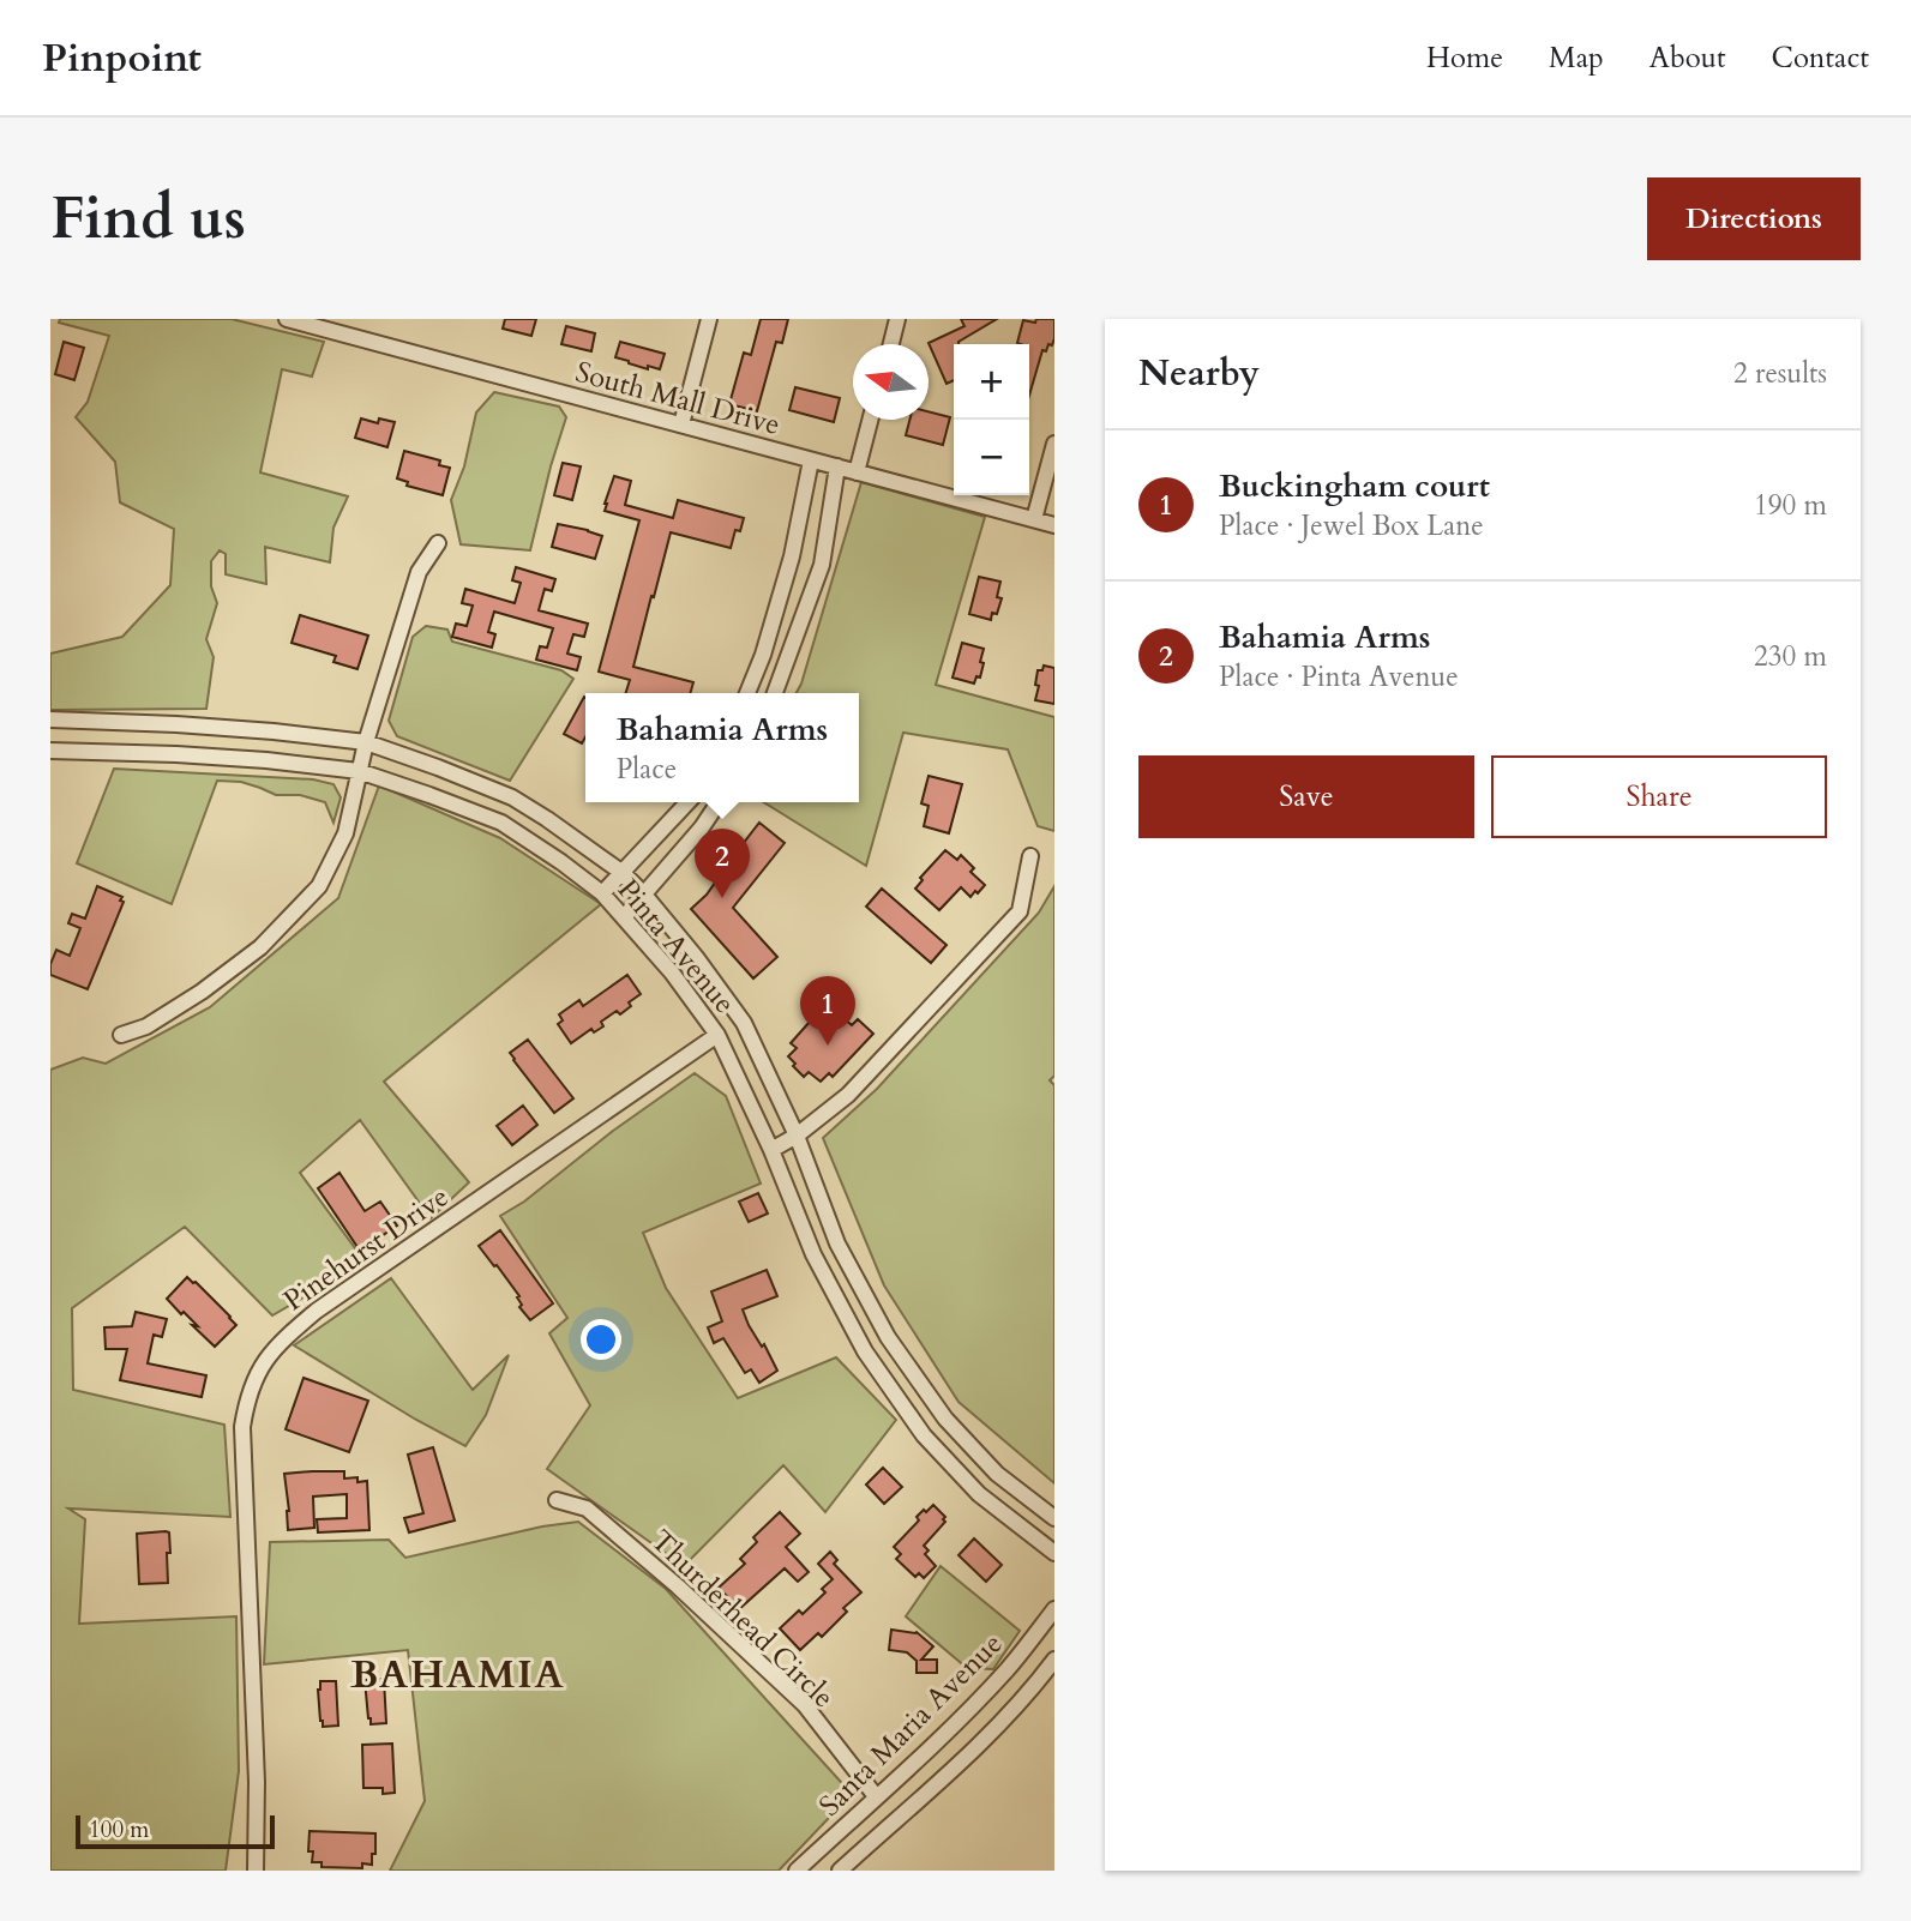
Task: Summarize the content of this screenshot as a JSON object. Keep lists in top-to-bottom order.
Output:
{
  "streets": {
    "street": [
      "South Mall Drive",
      "Pinta Avenue",
      "Pinehurst Drive",
      "Thurderhead Circle",
      "Santa Maria Avenue"
    ]
  },
  "crossings": [
    ["Pinta Avenue", "Pinehurst Drive"],
    ["Thurderhead Circle", "Santa Maria Avenue"]
  ],
  "districts": ["BAHAMIA"],
  "scale_bar": "100 m",
  "north": "left",
  "page": {
    "header": "Pinpoint",
    "nav": [
      "Home",
      "Map",
      "About",
      "Contact"
    ],
    "buttons": [
      "Directions",
      ["Save", "Share"]
    ],
    "title": "Find us",
    "heading": ["Nearby", "2 results"],
    "map_buttons": ["+", "−"],
    "list": [
      {
        "mark": "1",
        "name": "Buckingham court",
        "note": "Place · Jewel Box Lane",
        "value": "190 m"
      },
      {
        "mark": "2",
        "name": "Bahamia Arms",
        "note": "Place · Pinta Avenue",
        "value": "230 m"
      }
    ],
    "popup": ["Bahamia Arms", "Place"],
    "pins": ["2", "1"],
    "scale": "100 m"
  }
}
